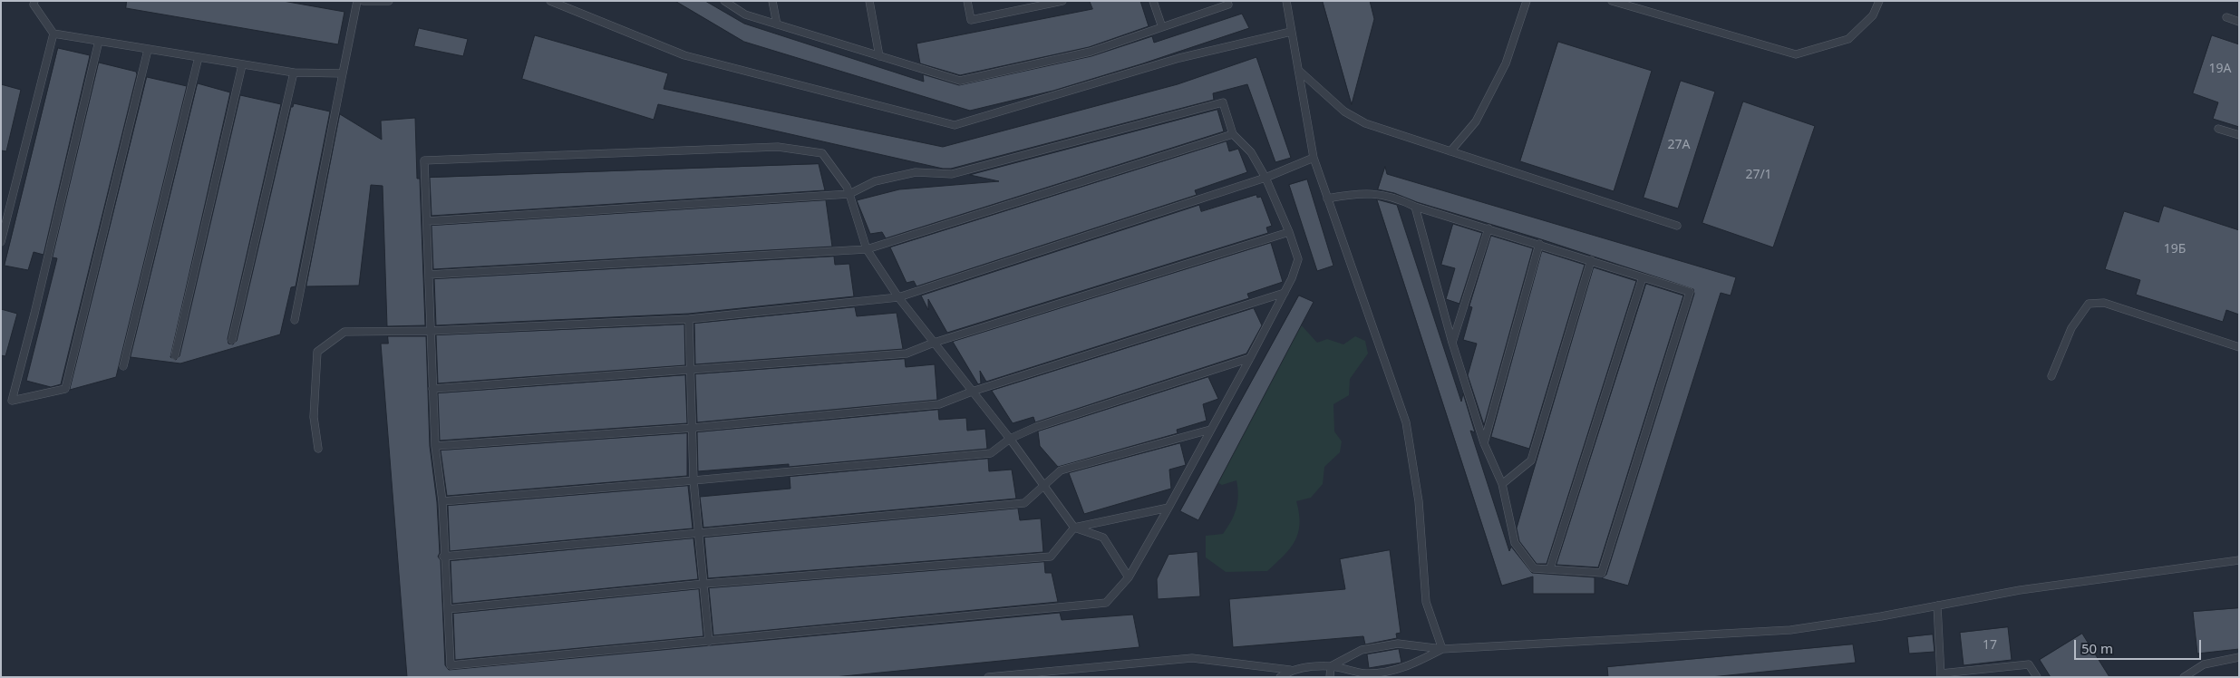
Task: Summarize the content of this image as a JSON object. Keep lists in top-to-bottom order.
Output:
{
  "house_numbers": [
    "19А",
    "27А",
    "27/1",
    "19Б",
    "17"
  ],
  "scale_bar": "50 m"
}
